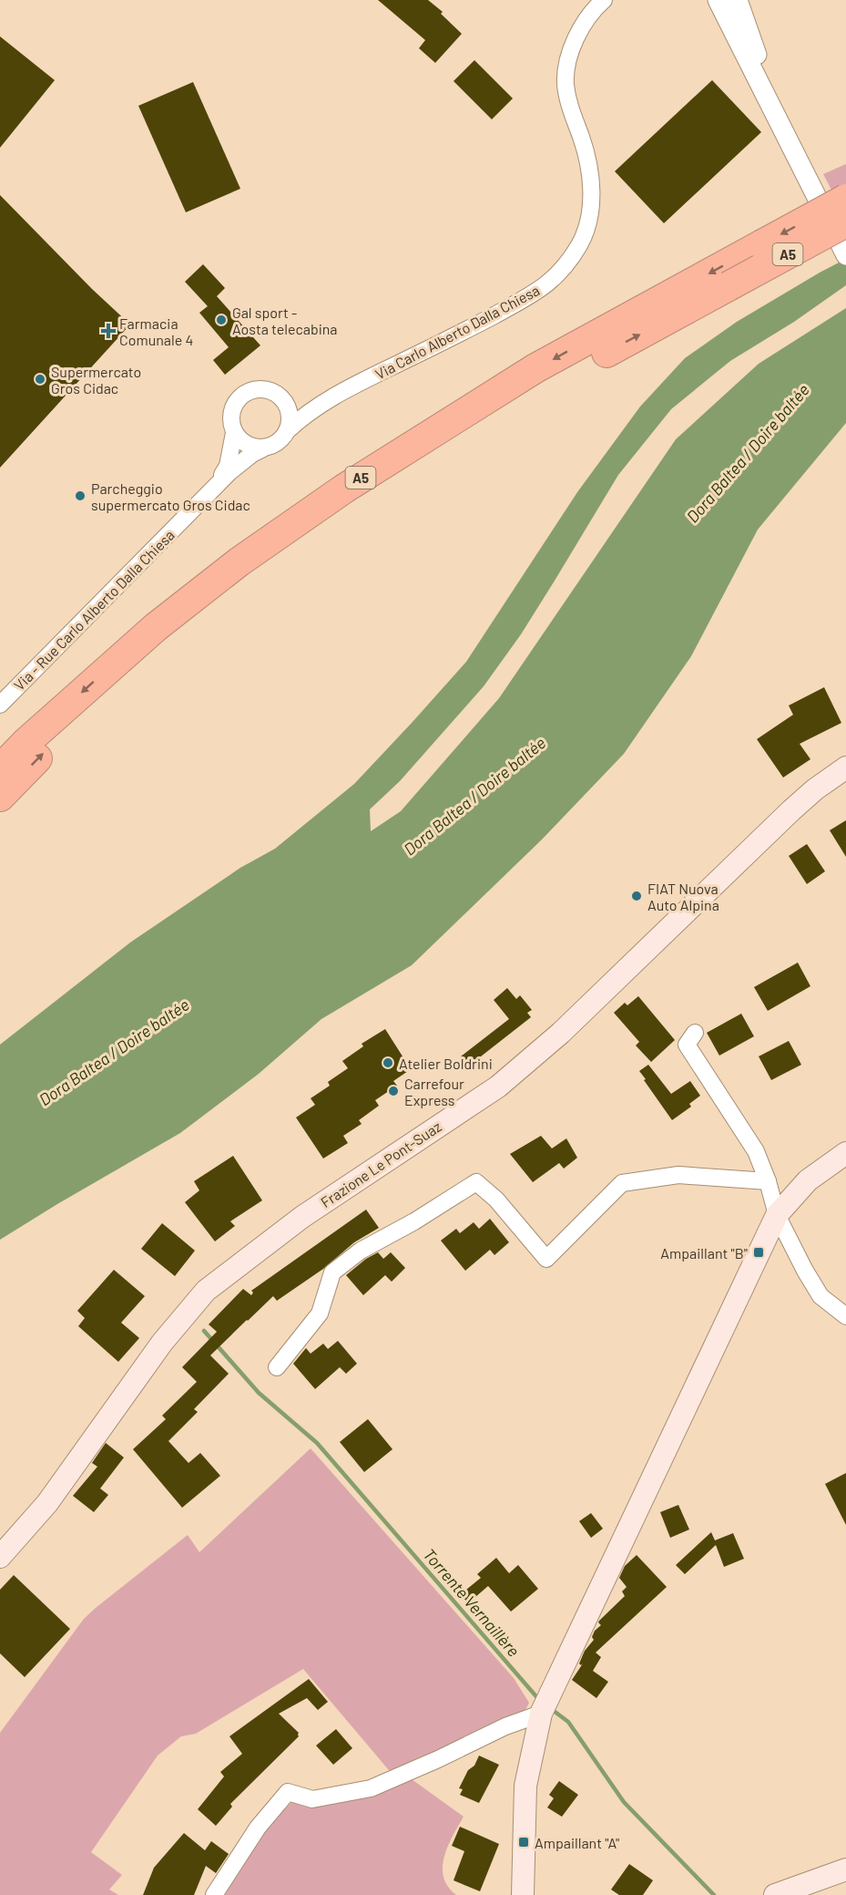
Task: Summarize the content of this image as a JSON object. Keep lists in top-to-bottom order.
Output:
{
  "streets": {
    "highway": ["A5"],
    "main road": ["Frazione Le Pont-Suaz"],
    "street": ["Via Carlo Alberto Dalla Chiesa", "Via - Rue Carlo Alberto Dalla Chiesa"]
  },
  "water": ["Dora Baltea / Doire baltée", "Torrente Vernaillère"],
  "places": {
    "other": [
      "Gal sport - Aosta telecabina",
      "Supermercato Gros Cidac",
      "Parcheggio supermercato Gros Cidac",
      "FIAT Nuova Auto Alpina",
      "Atelier Boldrini",
      "Carrefour Express"
    ],
    "health": ["Farmacia Comunale 4"],
    "transit": ["Ampaillant \"B\"", "Ampaillant \"A\""]
  }
}
